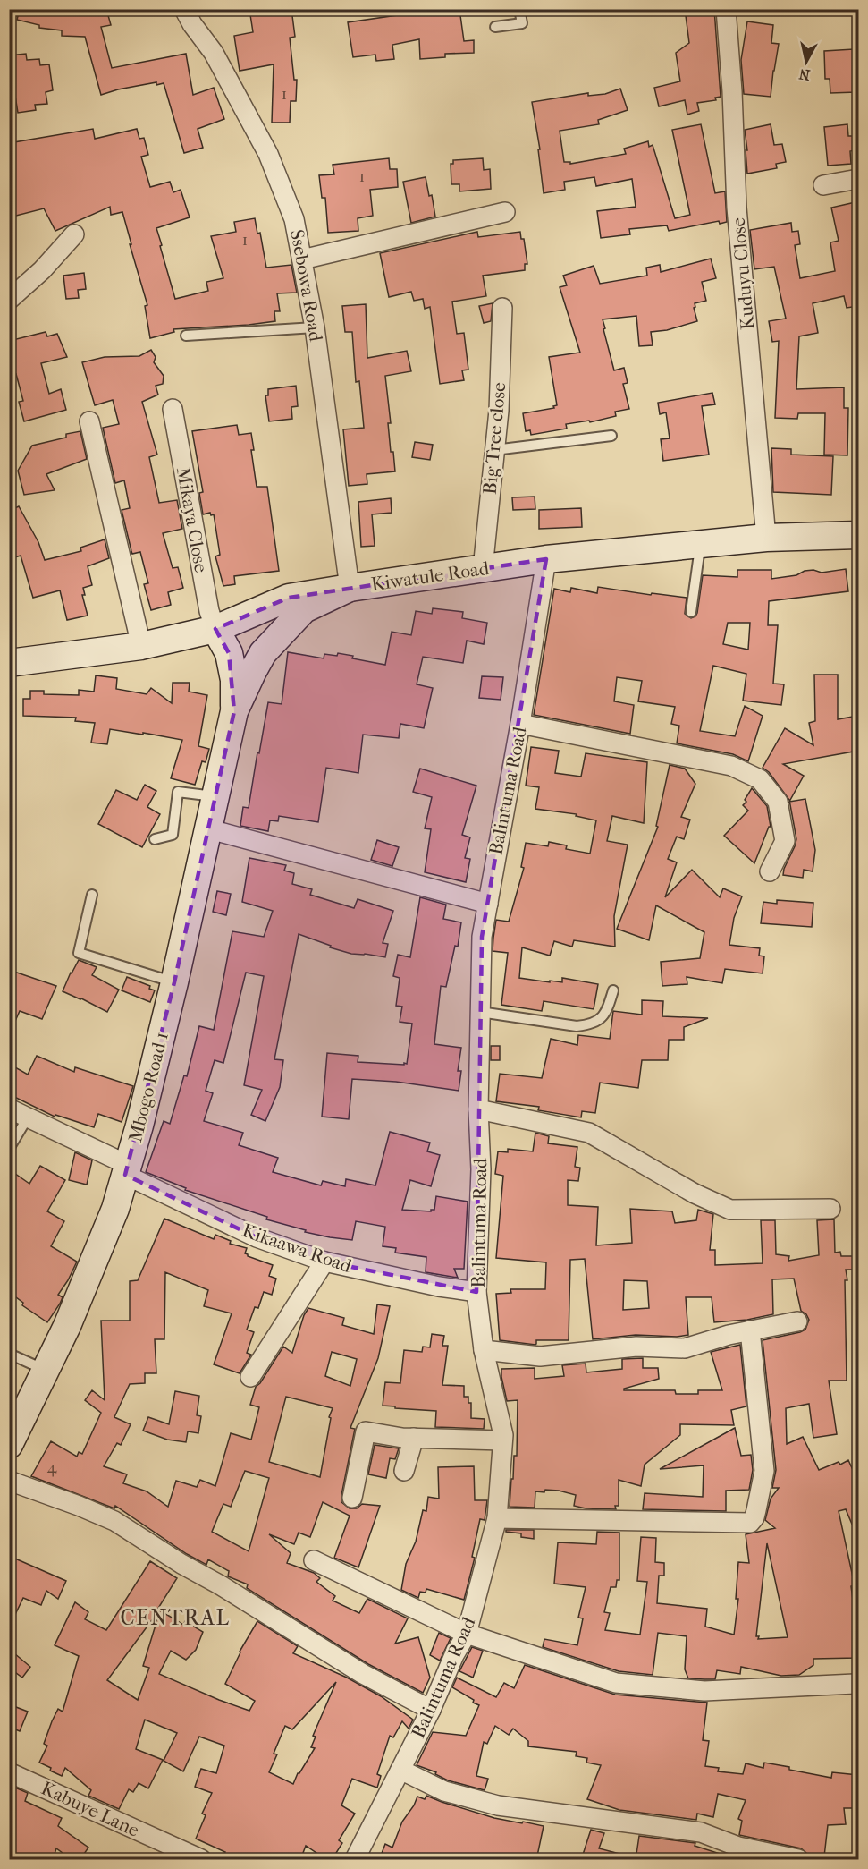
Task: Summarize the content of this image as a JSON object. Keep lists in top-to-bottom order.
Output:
{
  "streets": {
    "main road": ["Kiwatule Road", "Mbogo Road 1"],
    "street": [
      "Kuduyu Close",
      "Ssebowa Road",
      "Big Tree close",
      "Mikaya Close",
      "Balintuma Road",
      "Kikaawa Road",
      "Kabuye Lane"
    ]
  },
  "crossings": [
    ["Kuduyu Close", "Kiwatule Road"],
    ["Ssebowa Road", "Kiwatule Road"],
    ["Ssebowa Road", "Mbogo Road 1"],
    ["Big Tree close", "Kiwatule Road"],
    ["Mikaya Close", "Kiwatule Road"],
    ["Mikaya Close", "Mbogo Road 1"],
    ["Kiwatule Road", "Balintuma Road"],
    ["Kiwatule Road", "Mbogo Road 1"],
    ["Balintuma Road", "Kikaawa Road"],
    ["Mbogo Road 1", "Kikaawa Road"]
  ],
  "districts": ["CENTRAL"],
  "house_numbers": [
    "1",
    "1",
    "1",
    "4"
  ],
  "north": "bottom"
}
